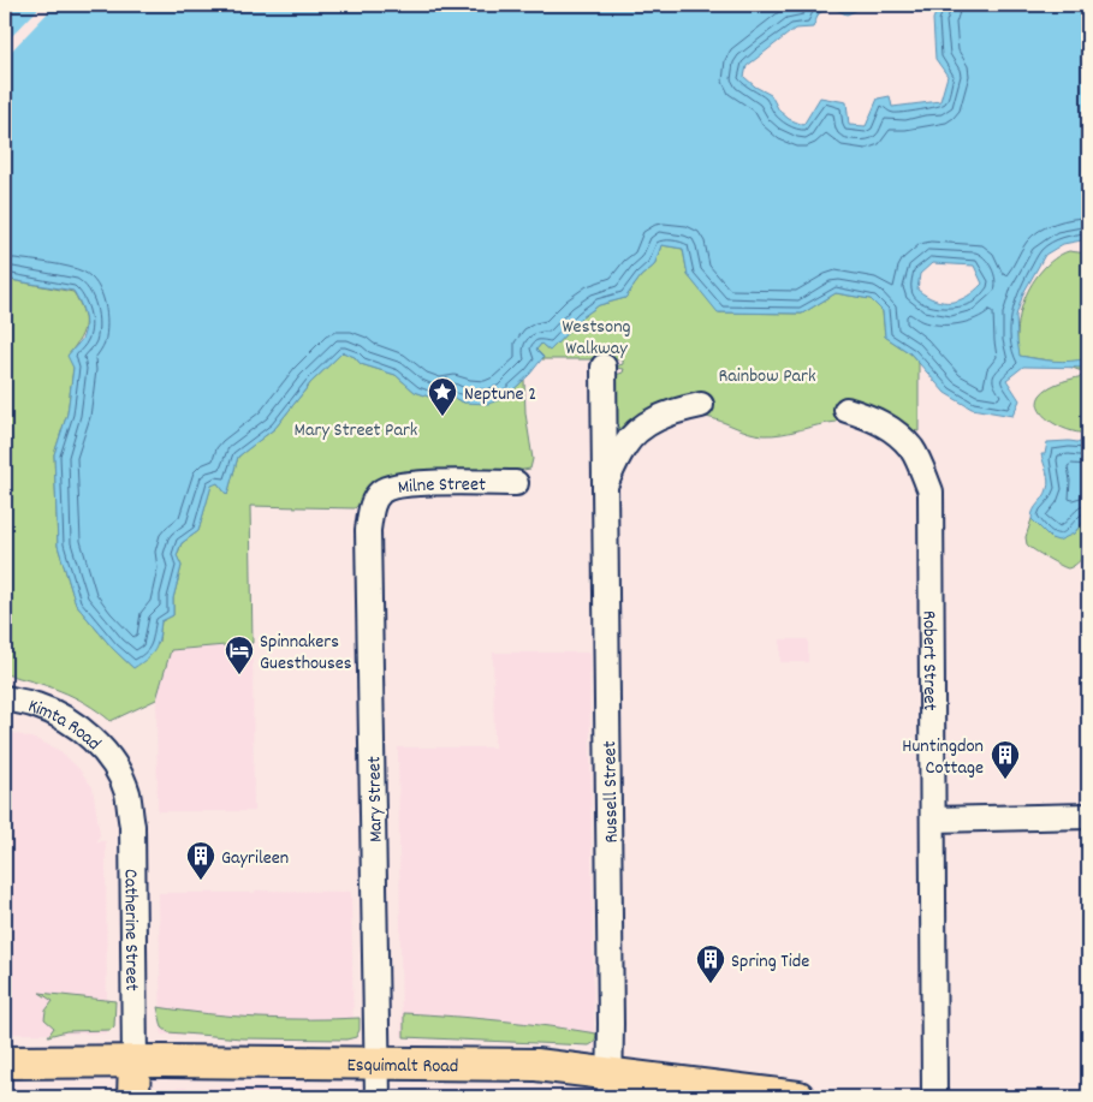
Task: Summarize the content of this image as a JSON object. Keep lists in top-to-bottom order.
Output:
{
  "streets": {
    "main road": ["Catherine Street", "Esquimalt Road"],
    "street": [
      "Milne Street",
      "Robert Street",
      "Kimta Road",
      "Russell Street",
      "Mary Street"
    ]
  },
  "crossings": [
    ["Milne Street", "Mary Street"],
    ["Kimta Road", "Catherine Street"],
    ["Russell Street", "Esquimalt Road"],
    ["Mary Street", "Esquimalt Road"],
    ["Catherine Street", "Esquimalt Road"]
  ],
  "parks": ["Westsong Walkway", "Rainbow Park", "Mary Street Park"],
  "places": {
    "place": ["Neptune 2"],
    "hotel": ["Spinnakers Guesthouses"],
    "building": ["Huntingdon Cottage", "Gayrileen", "Spring Tide"]
  }
}
